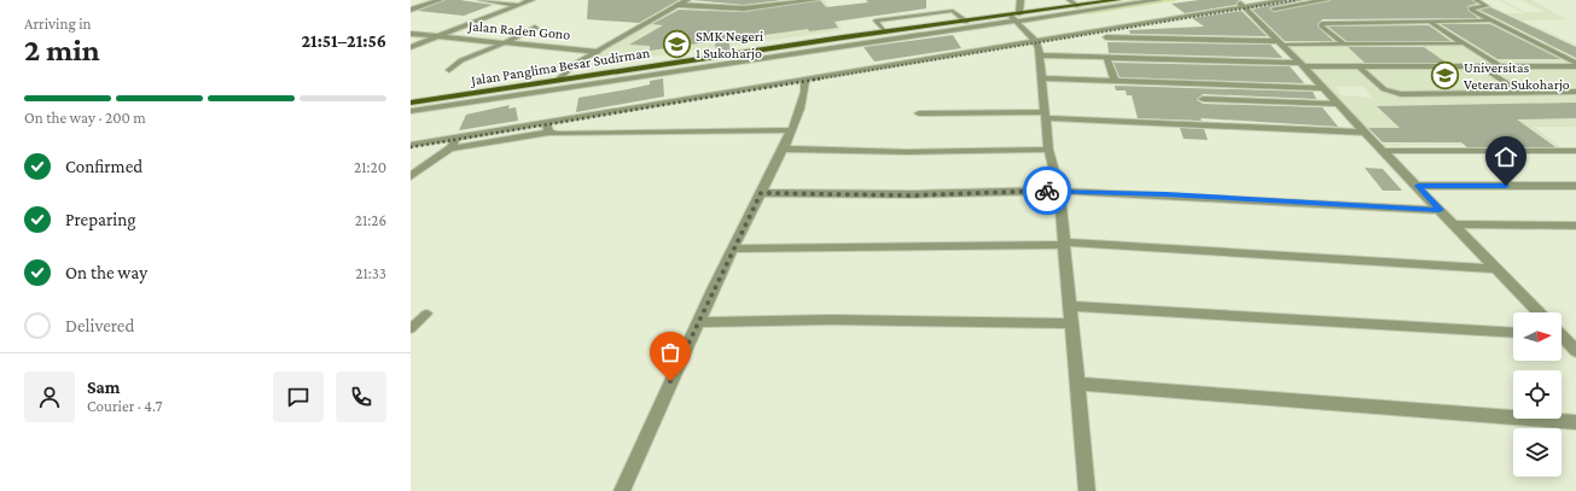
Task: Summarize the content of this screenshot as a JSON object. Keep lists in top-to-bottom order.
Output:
{
  "streets": {
    "main road": ["Jalan Panglima Besar Sudirman"],
    "street": ["Jalan Raden Gono"]
  },
  "places": {
    "school or university": ["SMK Negeri 1 Sukoharjo", "Universitas Veteran Sukoharjo"]
  },
  "north": "right",
  "page": {
    "heading": ["2 min", "Arriving in", "21:51–21:56"],
    "panel": ["Sam", "Courier · 4.7"],
    "bar": "On the way · 200 m",
    "list": [
      ["Confirmed", "21:20"],
      ["Preparing", "21:26"],
      ["On the way", "21:33"],
      "Delivered"
    ]
  }
}
